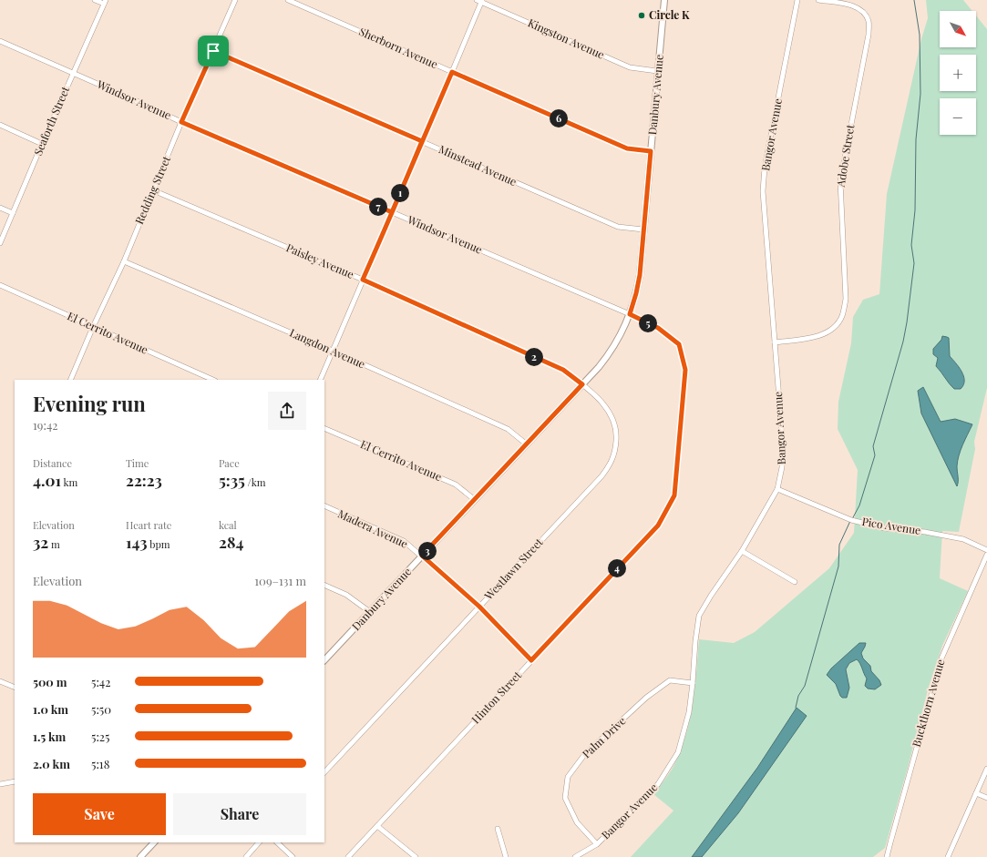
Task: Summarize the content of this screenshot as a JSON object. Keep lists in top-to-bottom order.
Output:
{
  "streets": {
    "street": [
      "Kingston Avenue",
      "Sherborn Avenue",
      "Danbury Avenue",
      "Windsor Avenue",
      "Seaforth Street",
      "Bangor Avenue",
      "Adobe Street",
      "Minstead Avenue",
      "Redding Street",
      "Paisley Avenue",
      "El Cerrito Avenue",
      "Langdon Avenue",
      "Pico Avenue",
      "Madera Avenue",
      "Westlawn Street",
      "Hinton Street",
      "Buckthorn Avenue",
      "Palm Drive"
    ]
  },
  "crossings": [
    ["Kingston Avenue", "Danbury Avenue"],
    ["Sherborn Avenue", "Danbury Avenue"],
    ["Danbury Avenue", "Windsor Avenue"],
    ["Danbury Avenue", "Minstead Avenue"],
    ["Danbury Avenue", "Paisley Avenue"],
    ["Danbury Avenue", "El Cerrito Avenue"],
    ["Danbury Avenue", "Langdon Avenue"],
    ["Danbury Avenue", "Madera Avenue"],
    ["Danbury Avenue", "Westlawn Street"],
    ["Danbury Avenue", "Hinton Street"],
    ["Windsor Avenue", "Seaforth Street"],
    ["Windsor Avenue", "Redding Street"],
    ["Windsor Avenue", "Hinton Street"],
    ["Bangor Avenue", "Adobe Street"],
    ["Bangor Avenue", "Pico Avenue"],
    ["Bangor Avenue", "Palm Drive"],
    ["Minstead Avenue", "Redding Street"],
    ["Redding Street", "Paisley Avenue"],
    ["Redding Street", "El Cerrito Avenue"],
    ["Redding Street", "Langdon Avenue"],
    ["Paisley Avenue", "Westlawn Street"],
    ["Madera Avenue", "Westlawn Street"],
    ["Madera Avenue", "Hinton Street"]
  ],
  "places": ["Circle K"],
  "north": "bottom right",
  "page": {
    "map_buttons": ["+", "−"],
    "pins": [
      "6",
      "1",
      "7",
      "5",
      "2",
      "3",
      "4"
    ],
    "heading": ["Evening run", "19:42"],
    "stats": [
      ["Distance", "4.01 km"],
      ["Time", "22:23"],
      ["Pace", "5:35 /km"],
      ["Elevation", "32 m"],
      ["Heart rate", "143 bpm"],
      ["kcal", "284"]
    ],
    "chart": ["Elevation", "109–131 m"],
    "list": [
      {
        "name": "500 m",
        "note": "5:42"
      },
      {
        "name": "1.0 km",
        "note": "5:50"
      },
      {
        "name": "1.5 km",
        "note": "5:25"
      },
      {
        "name": "2.0 km",
        "note": "5:18"
      }
    ],
    "buttons": ["Save", "Share"]
  }
}
